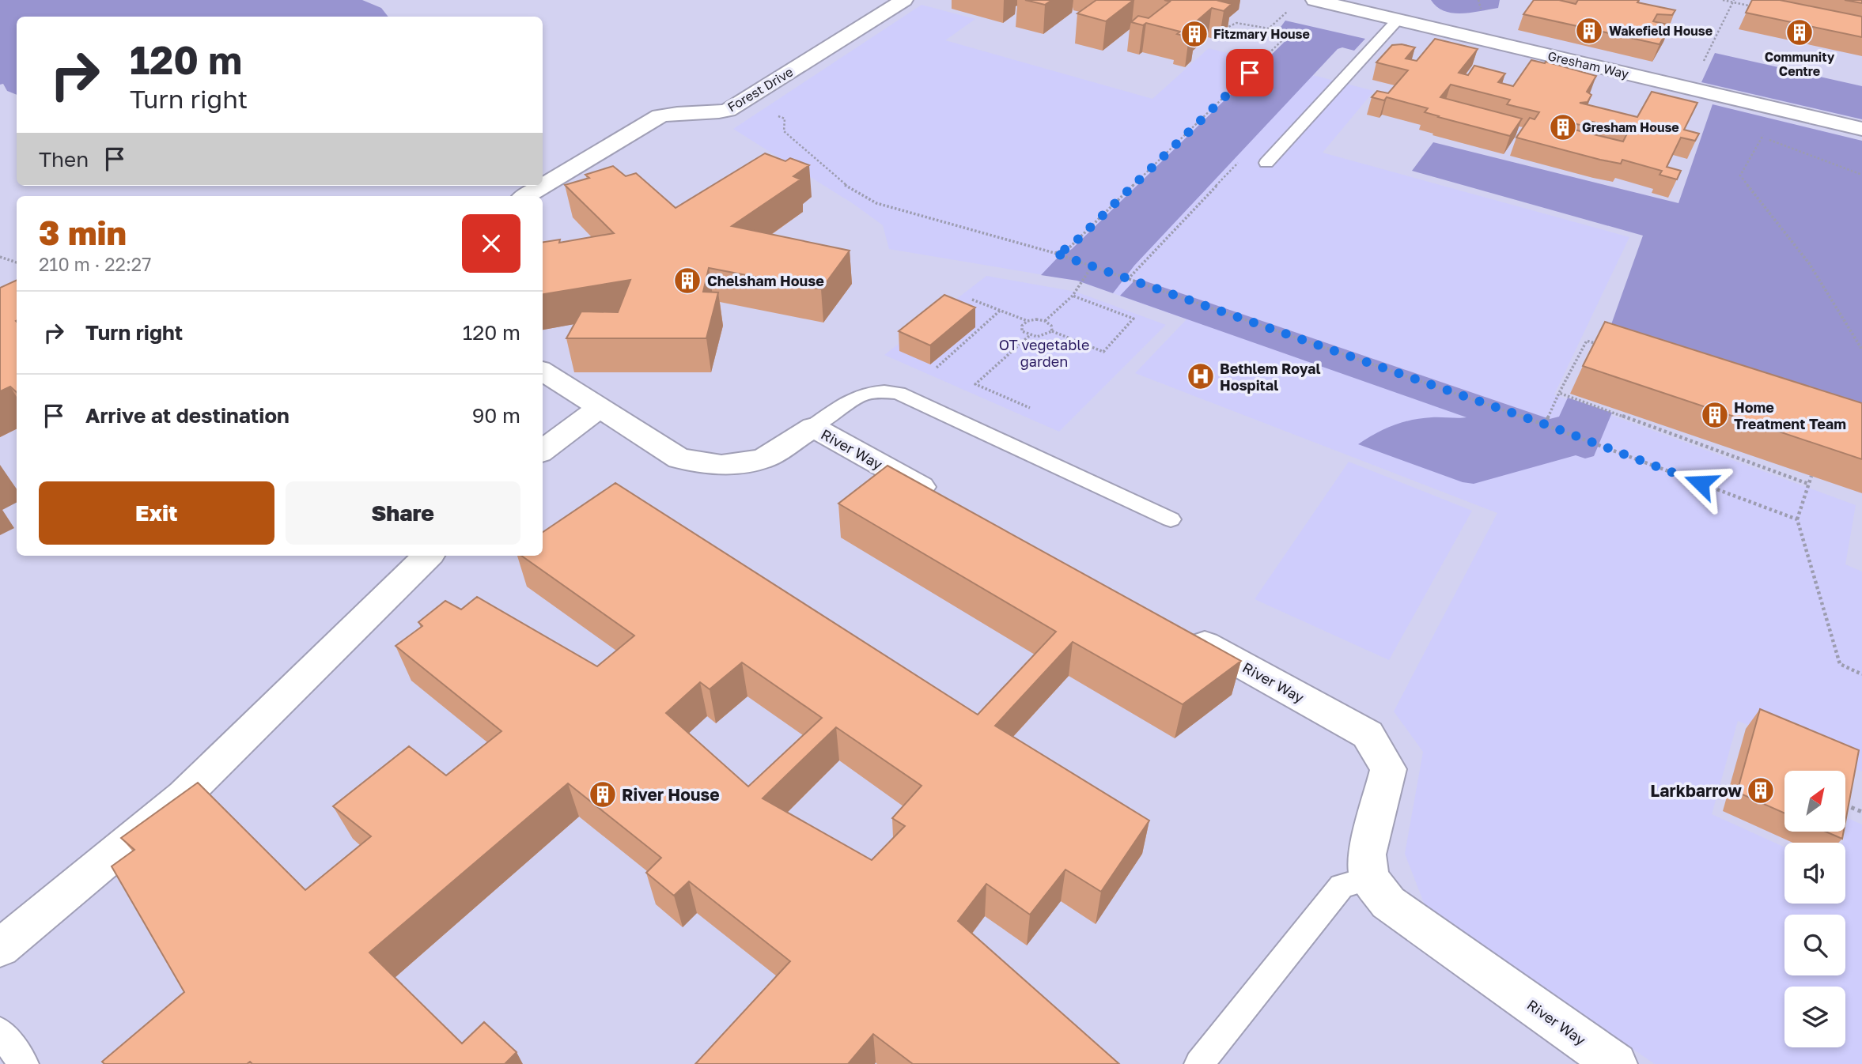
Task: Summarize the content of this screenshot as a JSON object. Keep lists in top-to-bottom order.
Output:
{
  "streets": {
    "street": ["Gresham Way", "Forest Drive", "River Way"]
  },
  "parks": ["OT vegetable garden"],
  "places": {
    "building": [
      "Wakefield House",
      "Community Centre",
      "Fitzmary House",
      "Gresham House",
      "Chelsham House",
      "Home Treatment Team",
      "Larkbarrow",
      "River House"
    ],
    "hospital": ["Bethlem Royal Hospital"]
  },
  "north": "top right",
  "page": {
    "turn": ["120 m", "Turn right"],
    "then": "Then",
    "heading": ["3 min", "210 m · 22:27"],
    "list": [
      {
        "name": "Turn right",
        "value": "120 m"
      },
      {
        "name": "Arrive at destination",
        "value": "90 m"
      }
    ],
    "buttons": ["Exit", "Share"]
  }
}
